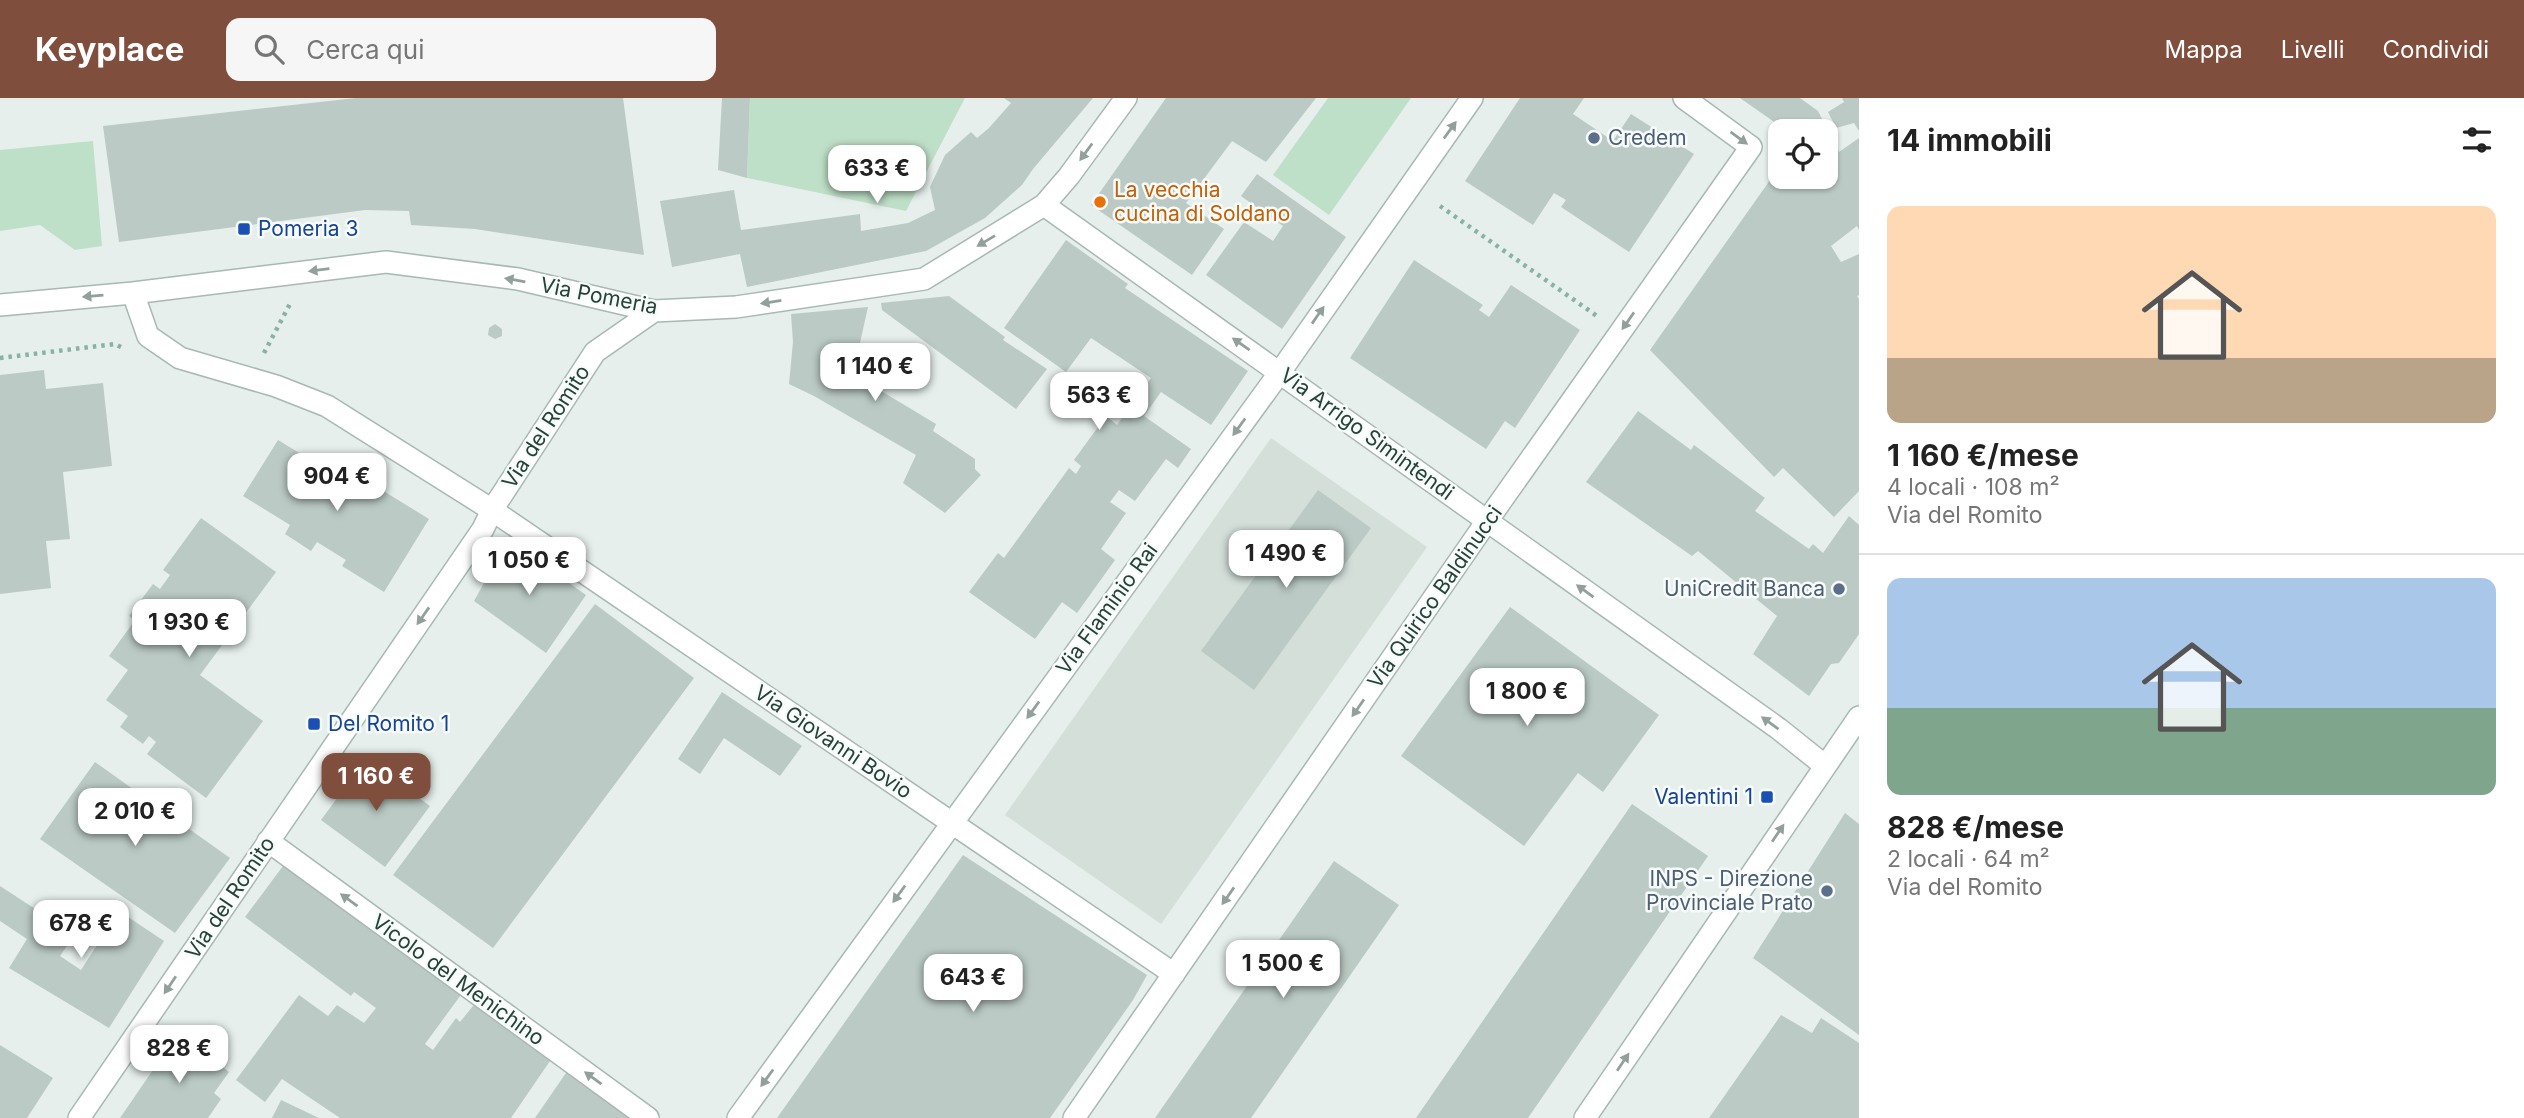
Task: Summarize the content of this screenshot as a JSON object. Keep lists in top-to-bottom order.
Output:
{
  "streets": {
    "street": [
      "Via Pomeria",
      "Via del Romito",
      "Via Arrigo Simintendi",
      "Via Quirico Baldinucci",
      "Via Flaminio Rai",
      "Via Giovanni Bovio",
      "Vicolo del Menichino"
    ]
  },
  "crossings": [
    ["Via Pomeria", "Via del Romito"],
    ["Via Pomeria", "Via Arrigo Simintendi"],
    ["Via Pomeria", "Via Giovanni Bovio"],
    ["Via del Romito", "Via Giovanni Bovio"],
    ["Via del Romito", "Vicolo del Menichino"],
    ["Via Arrigo Simintendi", "Via Quirico Baldinucci"],
    ["Via Arrigo Simintendi", "Via Flaminio Rai"],
    ["Via Quirico Baldinucci", "Via Giovanni Bovio"],
    ["Via Flaminio Rai", "Via Giovanni Bovio"]
  ],
  "one_way": [
    "Via Pomeria",
    "Via del Romito",
    "Via Arrigo Simintendi",
    "Via Quirico Baldinucci",
    "Vicolo del Menichino"
  ],
  "places": {
    "other": [
      "Credem",
      "La vecchia cucina di Soldano",
      "UniCredit Banca",
      "INPS - Direzione Provinciale Prato"
    ],
    "transit": ["Pomeria 3", "Del Romito 1", "Valentini 1"]
  },
  "page": {
    "header": "Keyplace",
    "search": "Cerca qui",
    "nav": ["Mappa", "Livelli", "Condividi"],
    "heading": "14 immobili",
    "price": [
      "633 €",
      "1 140 €",
      "563 €",
      "904 €",
      "1 490 €",
      "1 050 €",
      "1 930 €",
      "1 800 €",
      "1 160 €",
      "2 010 €",
      "678 €",
      "1 500 €",
      "643 €",
      "828 €"
    ],
    "list": [
      {
        "name": "1 160 €/mese",
        "note": "4 locali · 108 m² · Via del Romito"
      },
      {
        "name": "828 €/mese",
        "note": "2 locali · 64 m² · Via del Romito"
      }
    ]
  }
}
